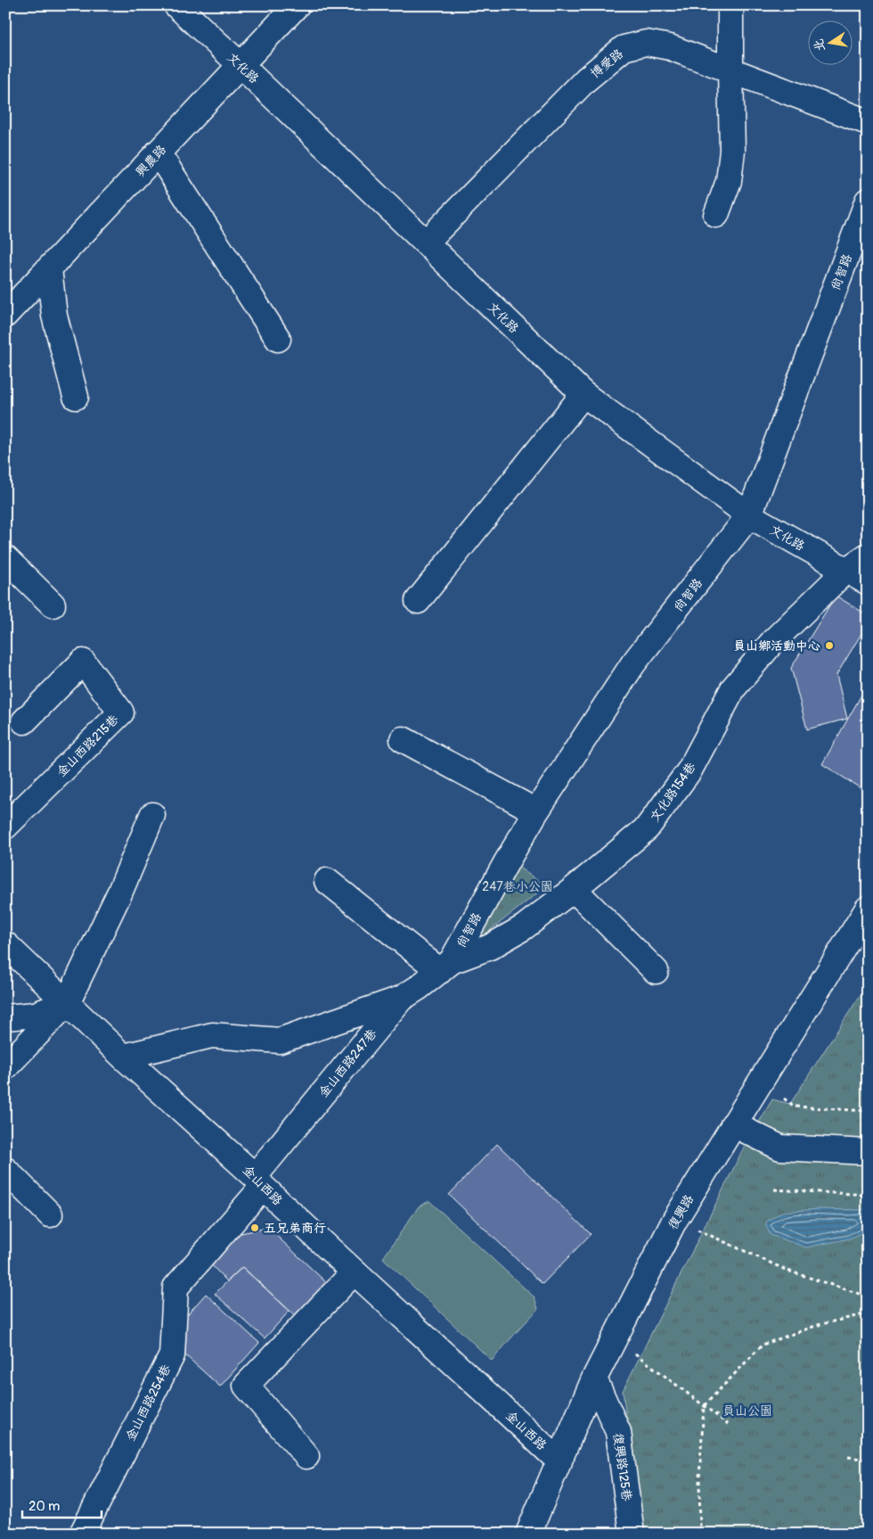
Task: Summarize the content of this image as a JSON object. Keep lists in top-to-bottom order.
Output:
{
  "streets": {
    "street": [
      "博愛路",
      "文化路",
      "興農路",
      "尚智路",
      "金山西路215巷",
      "文化路154巷",
      "金山西路247巷",
      "金山西路",
      "復興路",
      "金山西路254巷",
      "復興路125巷"
    ]
  },
  "crossings": [
    ["博愛路", "文化路"],
    ["文化路", "興農路"],
    ["文化路", "尚智路"],
    ["文化路", "文化路154巷"],
    ["尚智路", "文化路154巷"],
    ["尚智路", "金山西路247巷"],
    ["文化路154巷", "金山西路247巷"],
    ["金山西路247巷", "金山西路"],
    ["金山西路247巷", "金山西路254巷"],
    ["金山西路", "復興路"],
    ["金山西路", "金山西路254巷"],
    ["復興路", "復興路125巷"]
  ],
  "parks": ["247巷小公園", "員山公園"],
  "places": ["員山鄉活動中心", "五兄弟商行"],
  "scale_bar": "20 m",
  "north": "left"
}
